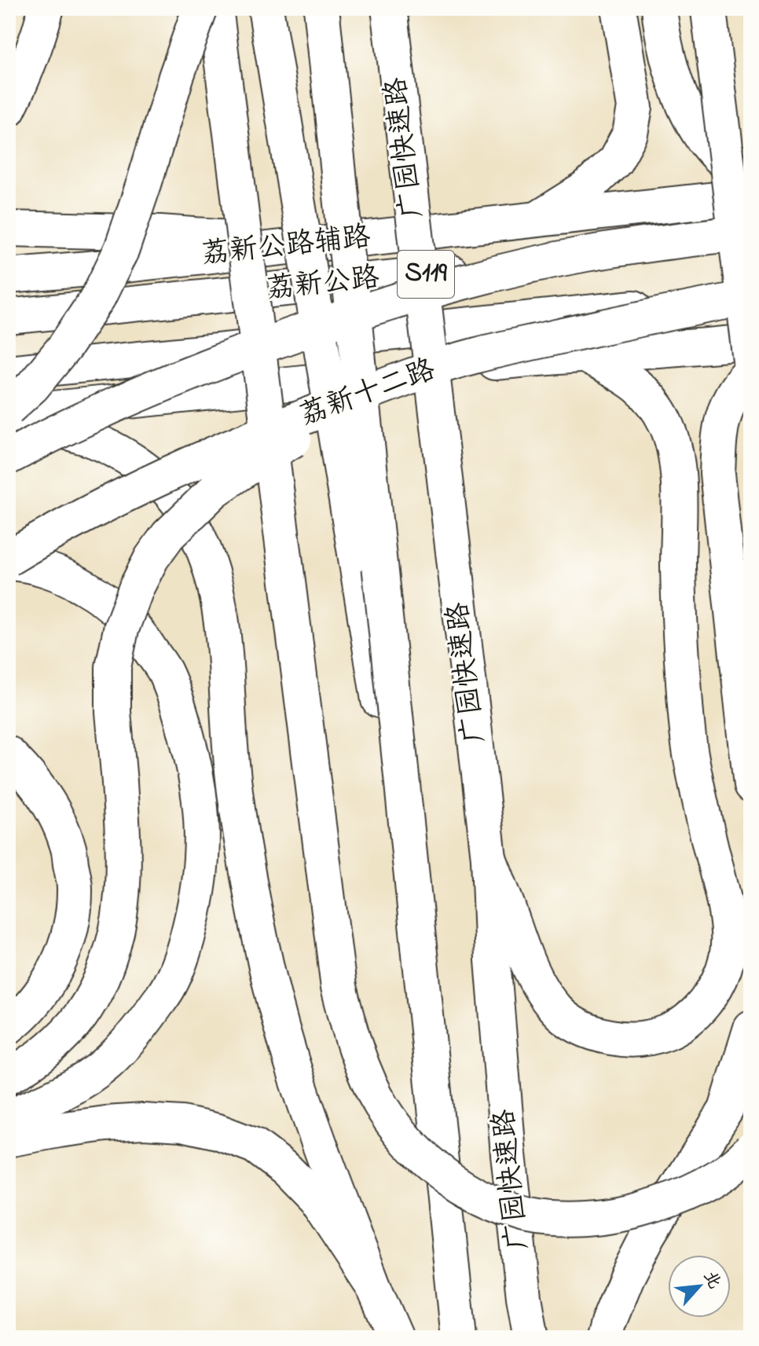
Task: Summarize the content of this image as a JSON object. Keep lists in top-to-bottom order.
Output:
{
  "streets": {
    "main road": [
      "广园快速路",
      "荔新公路辅路",
      "S119",
      "荔新公路",
      "荔新十二路"
    ]
  },
  "crossings": [
    ["荔新公路", "荔新十二路"]
  ],
  "north": "top right"
}
